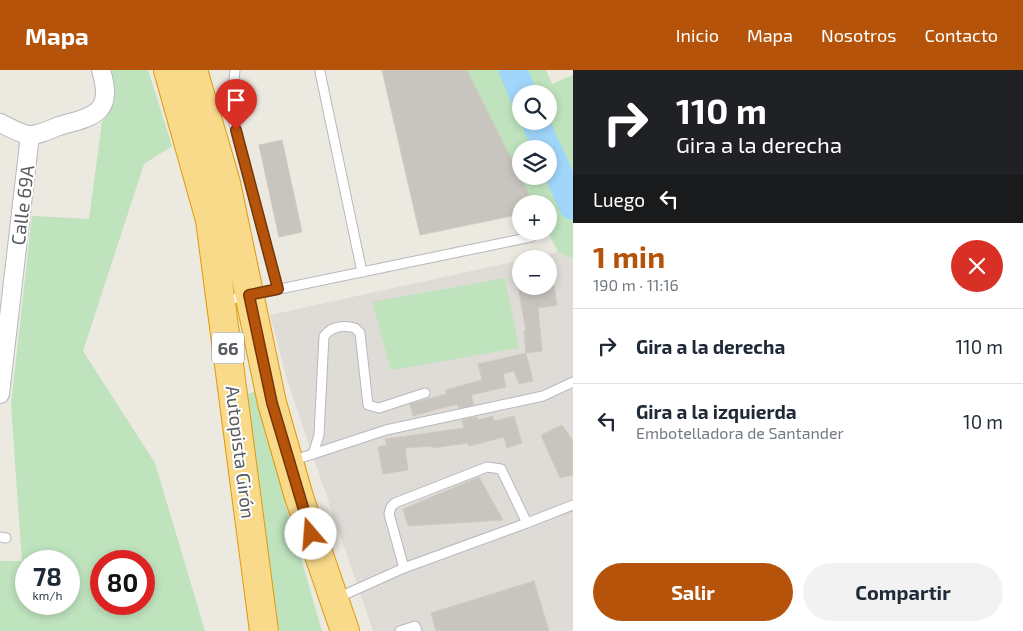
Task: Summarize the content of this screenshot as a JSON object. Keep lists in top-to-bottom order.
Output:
{
  "streets": {
    "highway": ["66", "Autopista Girón"],
    "street": ["Calle 69A"]
  },
  "page": {
    "header": "Mapa",
    "nav": [
      "Inicio",
      "Mapa",
      "Nosotros",
      "Contacto"
    ],
    "turn": ["110 m", "Gira a la derecha"],
    "map_buttons": ["+", "−"],
    "then": "Luego",
    "heading": ["1 min", "190 m · 11:16"],
    "list": [
      {
        "name": "Gira a la derecha",
        "value": "110 m"
      },
      {
        "name": "Gira a la izquierda",
        "note": "Embotelladora de Santander",
        "value": "10 m"
      }
    ],
    "speed": "78 km/h",
    "limit": "80",
    "buttons": ["Salir", "Compartir"]
  }
}
